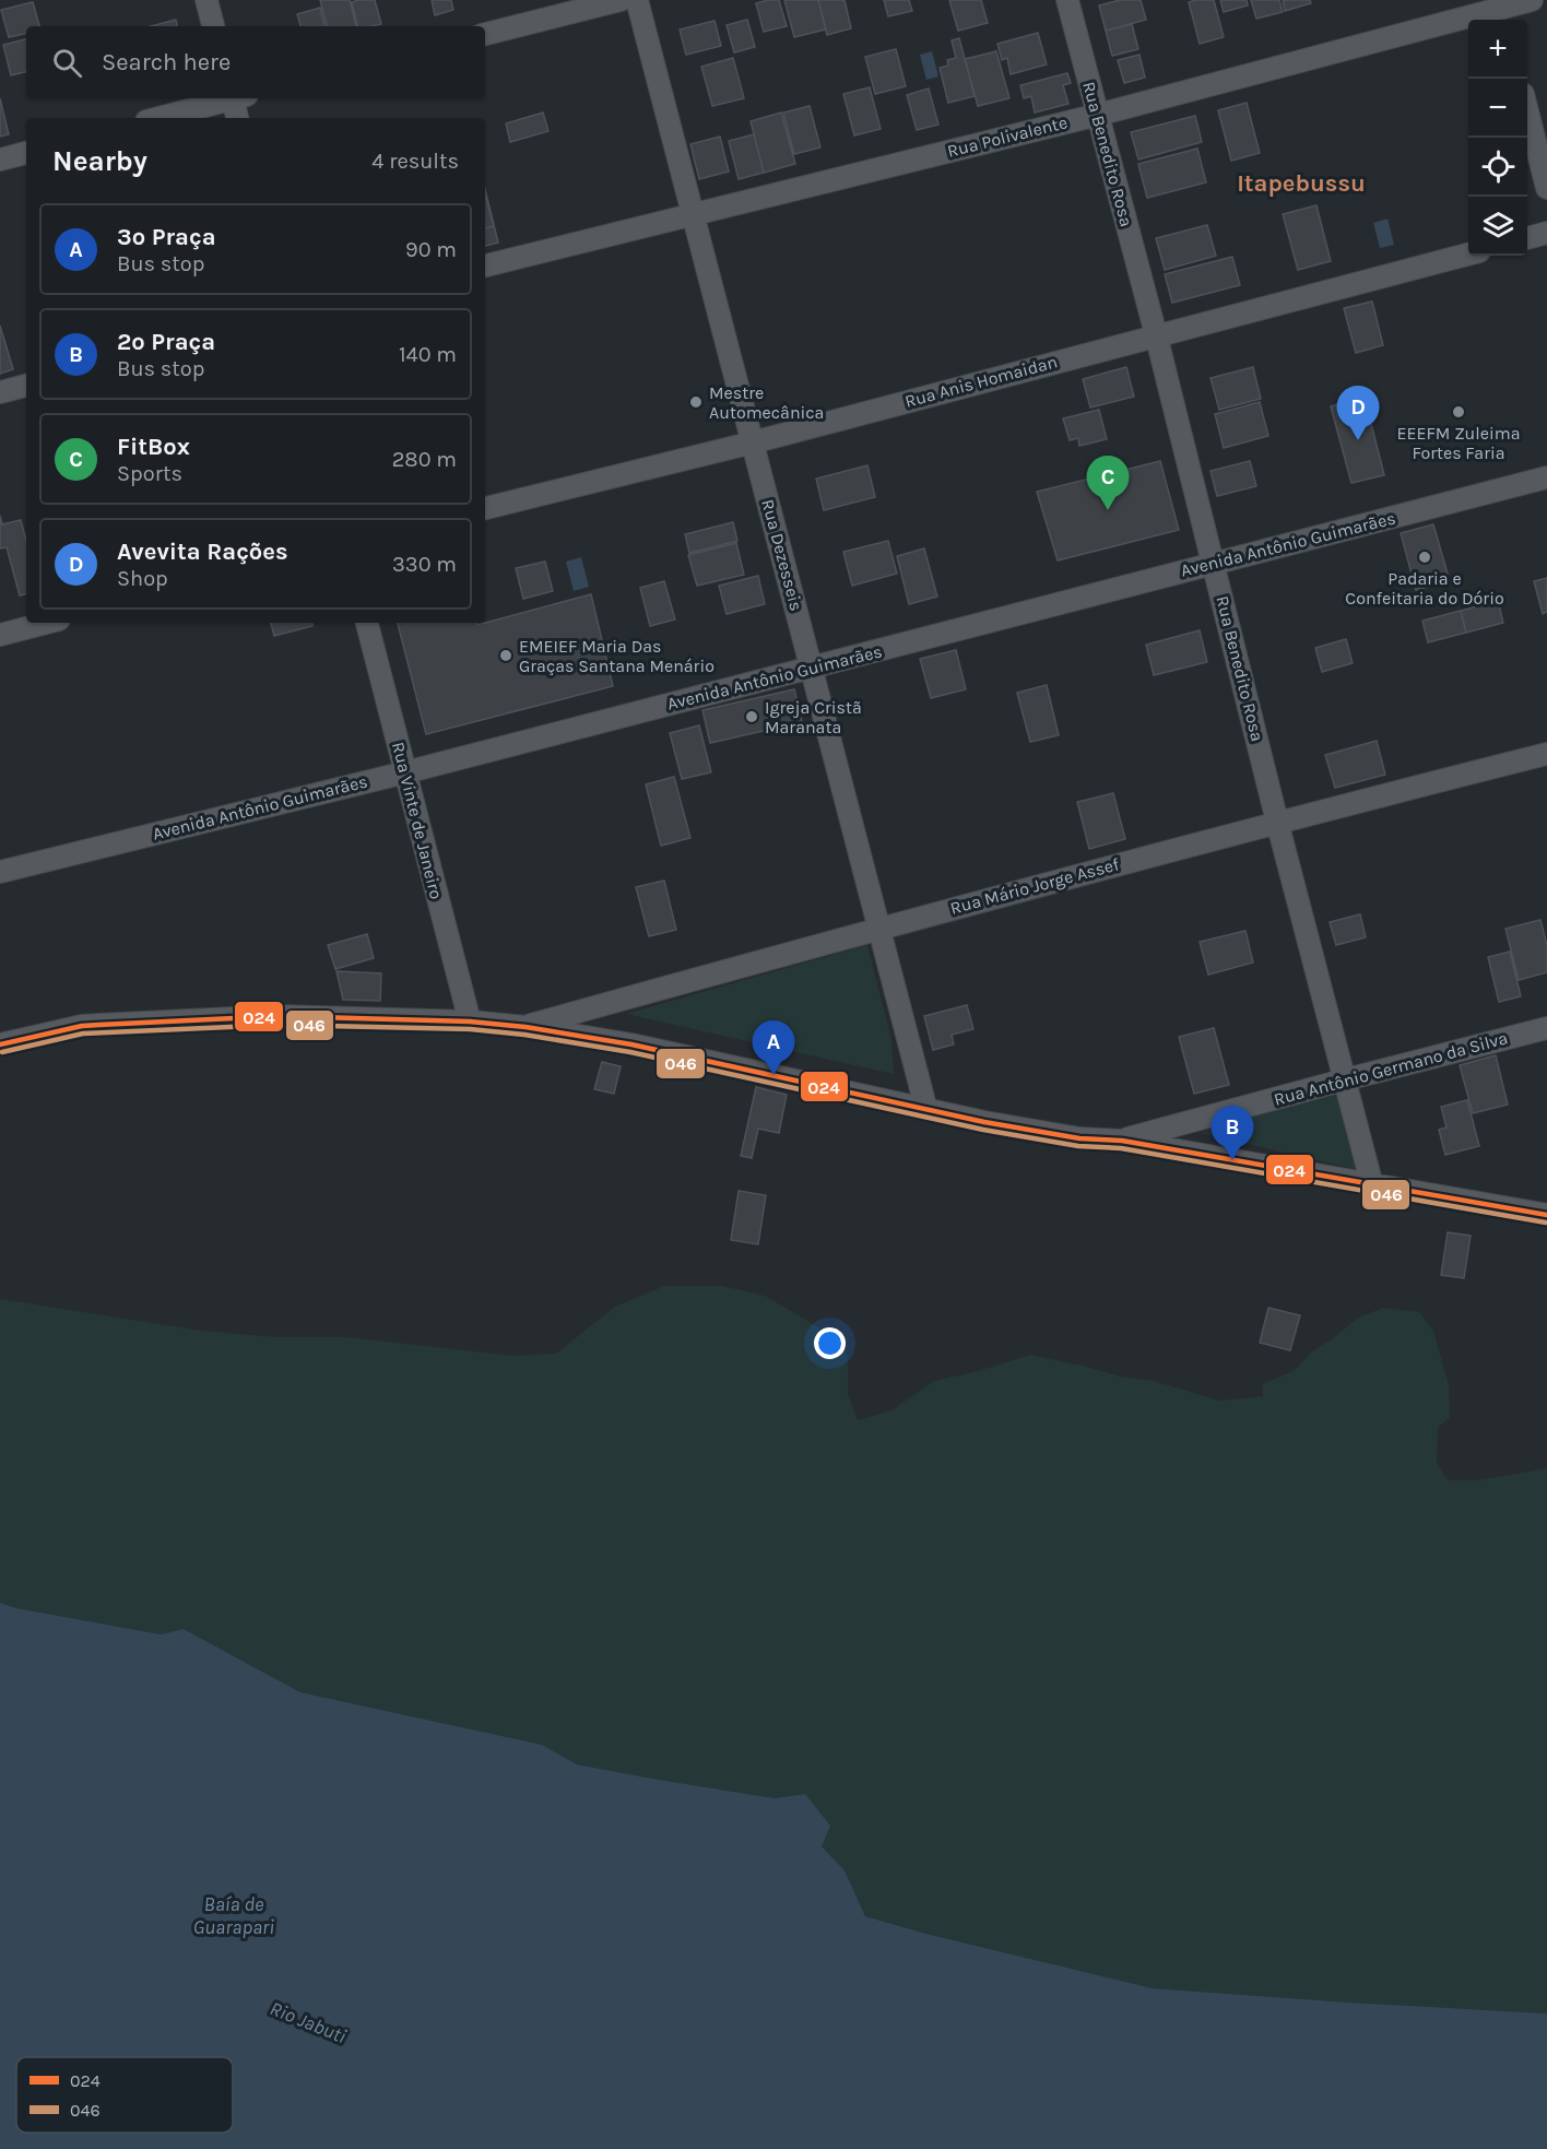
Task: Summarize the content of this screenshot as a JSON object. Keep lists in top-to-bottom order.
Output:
{
  "streets": {
    "street": [
      "Rua Polivalente",
      "Rua Benedito Rosa",
      "Rua Anis Homaidan",
      "Avenida Antônio Guimarães",
      "Rua Dezesseis",
      "Rua Vinte de Janeiro",
      "Rua Mário Jorge Assef",
      "Rua Antônio Germano da Silva"
    ]
  },
  "crossings": [
    ["Rua Polivalente", "Rua Benedito Rosa"],
    ["Rua Polivalente", "Rua Dezesseis"],
    ["Rua Benedito Rosa", "Rua Anis Homaidan"],
    ["Rua Benedito Rosa", "Avenida Antônio Guimarães"],
    ["Rua Benedito Rosa", "Rua Mário Jorge Assef"],
    ["Rua Benedito Rosa", "Rua Antônio Germano da Silva"],
    ["Rua Anis Homaidan", "Rua Dezesseis"],
    ["Avenida Antônio Guimarães", "Rua Dezesseis"],
    ["Avenida Antônio Guimarães", "Rua Vinte de Janeiro"],
    ["Rua Dezesseis", "Rua Mário Jorge Assef"]
  ],
  "districts": ["Itapebussu"],
  "water": ["Baía de Guarapari", "Rio Jabuti"],
  "places": [
    "Mestre Automecânica",
    "EEEFM Zuleima Fortes Faria",
    "Padaria e Confeitaria do Dório",
    "EMEIEF Maria Das Graças Santana Menário",
    "Igreja Cristã Maranata"
  ],
  "lines": ["transit line 024", "transit line 046"],
  "legend": ["024", "046"],
  "page": {
    "map_buttons": ["+", "−"],
    "search": "Search here",
    "heading": ["Nearby", "4 results"],
    "list": [
      {
        "mark": "A",
        "name": "3º Praça",
        "note": "Bus stop",
        "value": "90 m"
      },
      {
        "mark": "B",
        "name": "2º Praça",
        "note": "Bus stop",
        "value": "140 m"
      },
      {
        "mark": "C",
        "name": "FitBox",
        "note": "Sports",
        "value": "280 m"
      },
      {
        "mark": "D",
        "name": "Avevita Rações",
        "note": "Shop",
        "value": "330 m"
      }
    ],
    "pins": [
      "D",
      "C",
      "A",
      "B"
    ]
  }
}
